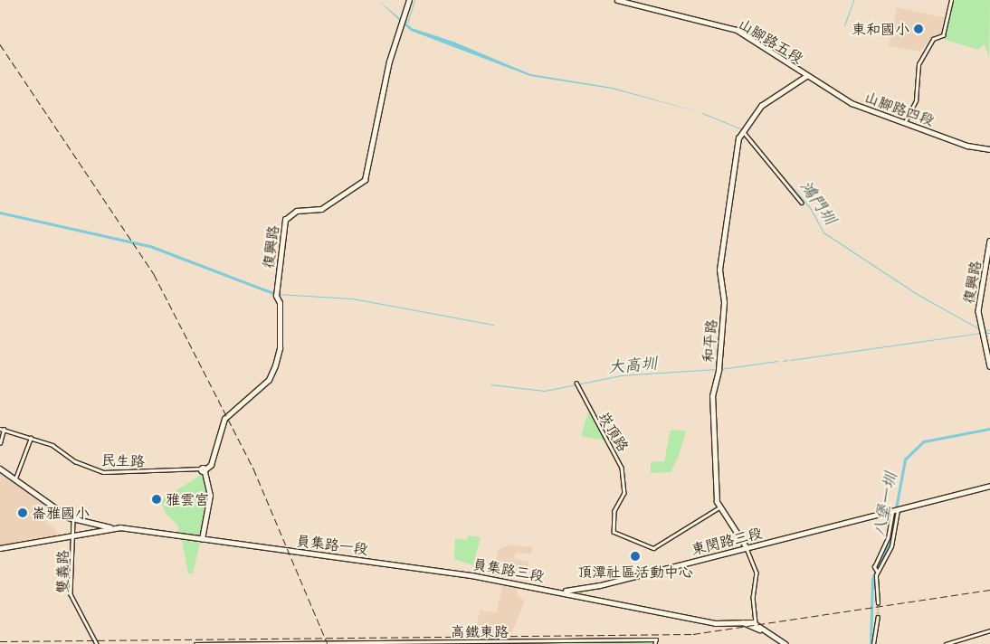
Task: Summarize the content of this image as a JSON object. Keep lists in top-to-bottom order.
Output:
{
  "streets": {
    "street": [
      "山腳路五段",
      "山腳路四段",
      "復興路",
      "和平路",
      "崁頂路",
      "民生路",
      "東閔路三段",
      "員集路一段",
      "員集路三段",
      "雙義路",
      "高鐵東路"
    ]
  },
  "crossings": [
    ["山腳路五段", "山腳路四段"],
    ["山腳路五段", "和平路"],
    ["山腳路四段", "和平路"],
    ["復興路", "民生路"],
    ["和平路", "崁頂路"],
    ["和平路", "東閔路三段"],
    ["和平路", "員集路三段"],
    ["東閔路三段", "員集路三段"],
    ["員集路一段", "員集路三段"],
    ["員集路一段", "雙義路"]
  ],
  "water": ["鴻門圳", "大高圳", "八堡一圳"],
  "places": [
    "東和國小",
    "雅雲宮",
    "崙雅國小",
    "頂潭社區活動中心"
  ]
}
